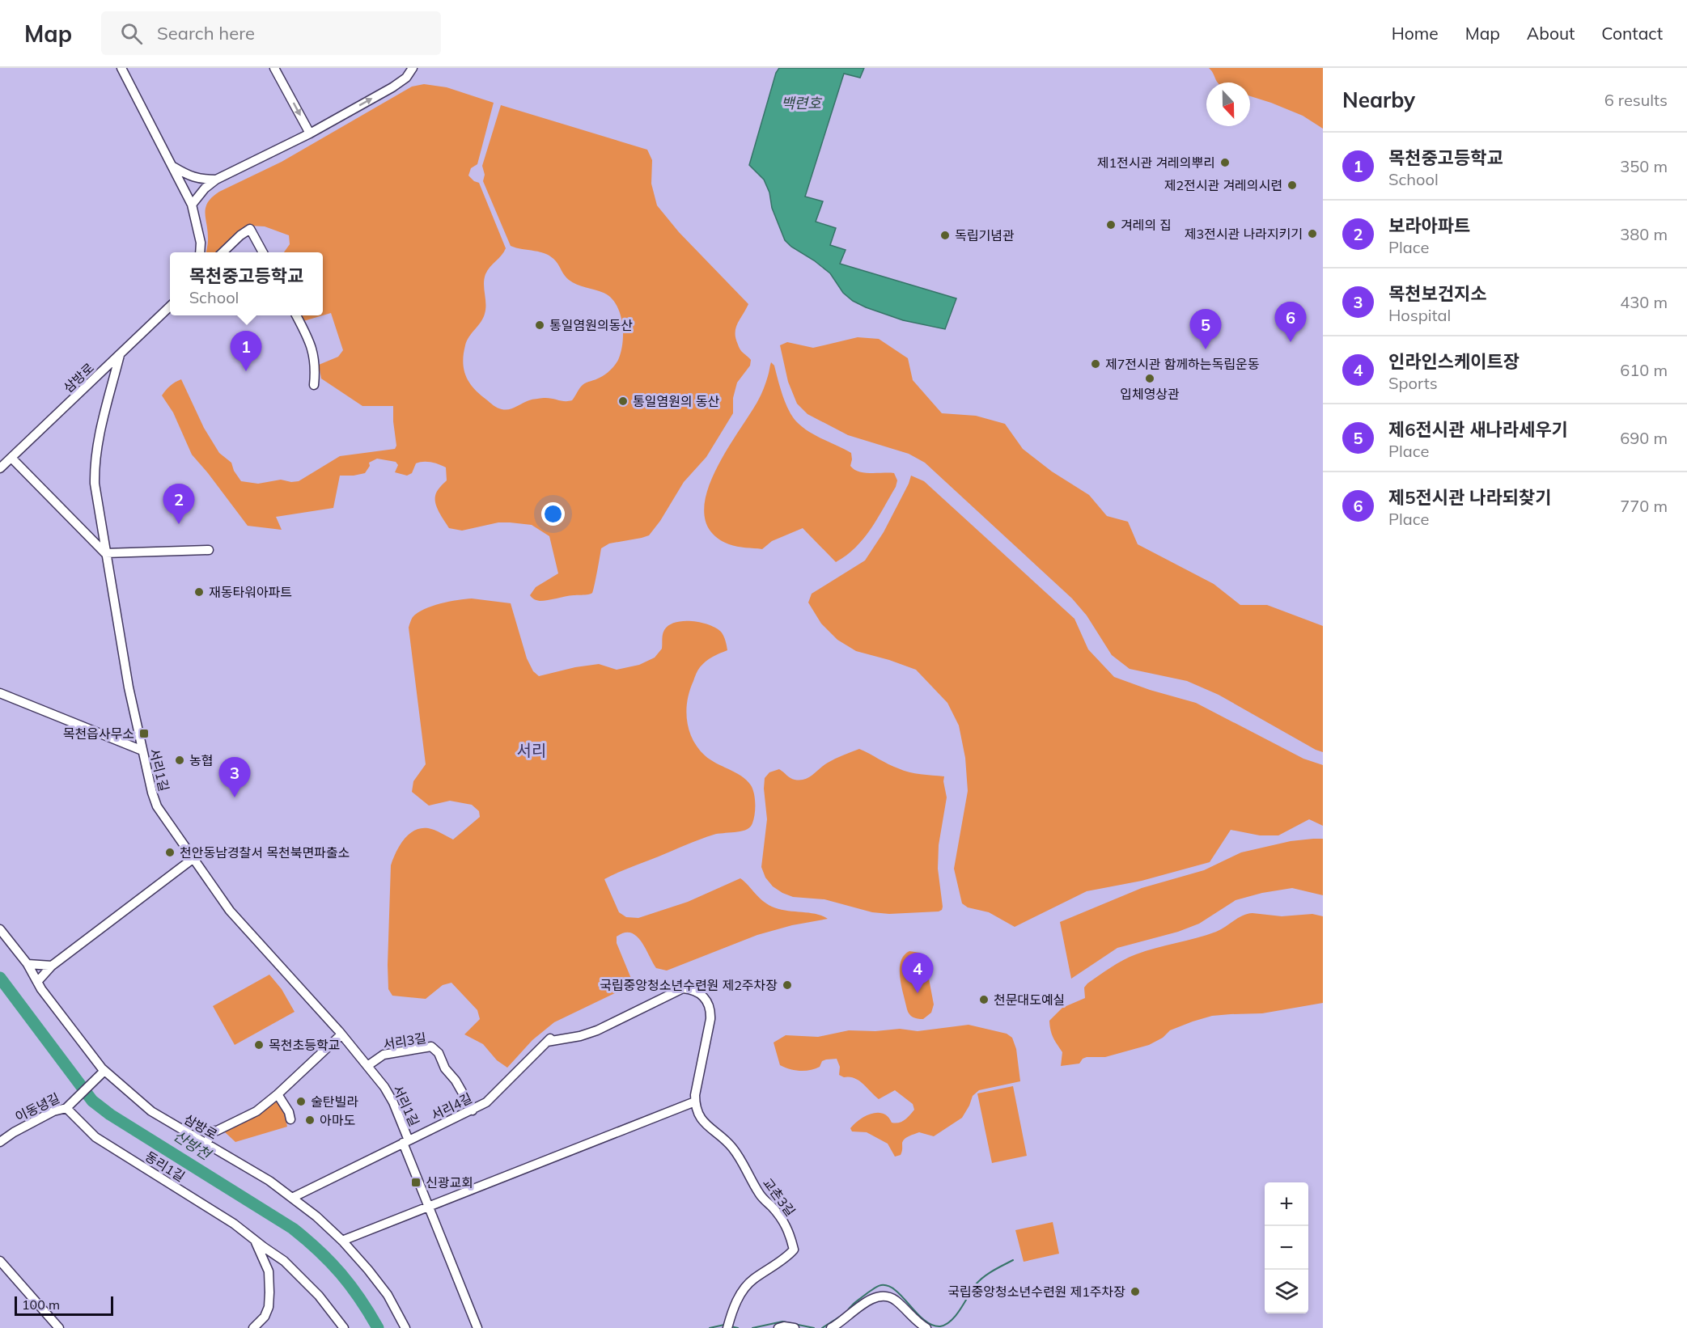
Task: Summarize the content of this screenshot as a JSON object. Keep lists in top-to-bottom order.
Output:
{
  "streets": {
    "street": [
      "삼방로",
      "서리1길",
      "서리3길",
      "서리4길",
      "이동녕길",
      "동리1길",
      "교촌3길"
    ]
  },
  "crossings": [
    ["삼방로", "서리1길"],
    ["삼방로", "서리4길"],
    ["삼방로", "이동녕길"],
    ["서리1길", "서리3길"],
    ["서리1길", "서리4길"],
    ["서리3길", "서리4길"],
    ["서리4길", "교촌3길"],
    ["이동녕길", "동리1길"]
  ],
  "districts": ["서리"],
  "water": ["백련호", "산방천"],
  "places": {
    "other": [
      "제1전시관 겨레의뿌리",
      "제2전시관 겨레의시련",
      "겨레의 집",
      "제3전시관 나라지키기",
      "독립기념관",
      "통일염원의동산",
      "제7전시관 함께하는독립운동",
      "입체영상관",
      "통일염원의 동산",
      "재동타워아파트",
      "농협",
      "천안동남경찰서 목천북면파출소",
      "국립중앙청소년수련원 제2주차장",
      "천문대도예실",
      "목천초등학교",
      "술탄빌라",
      "아마도",
      "국립중앙청소년수련원 제1주차장"
    ],
    "transit": ["목천읍사무소", "신광교회"]
  },
  "scale_bar": "100 m",
  "north": "bottom",
  "page": {
    "header": "Map",
    "search": "Search here",
    "nav": [
      "Home",
      "Map",
      "About",
      "Contact"
    ],
    "heading": ["Nearby", "6 results"],
    "list": [
      {
        "mark": "1",
        "name": "목천중고등학교",
        "note": "School",
        "value": "350 m"
      },
      {
        "mark": "2",
        "name": "보라아파트",
        "note": "Place",
        "value": "380 m"
      },
      {
        "mark": "3",
        "name": "목천보건지소",
        "note": "Hospital",
        "value": "430 m"
      },
      {
        "mark": "4",
        "name": "인라인스케이트장",
        "note": "Sports",
        "value": "610 m"
      },
      {
        "mark": "5",
        "name": "제6전시관 새나라세우기",
        "note": "Place",
        "value": "690 m"
      },
      {
        "mark": "6",
        "name": "제5전시관 나라되찾기",
        "note": "Place",
        "value": "770 m"
      }
    ],
    "popup": ["목천중고등학교", "School"],
    "pins": [
      "6",
      "5",
      "1",
      "2",
      "3",
      "4"
    ],
    "map_buttons": ["+", "−"],
    "scale": "100 m"
  }
}
